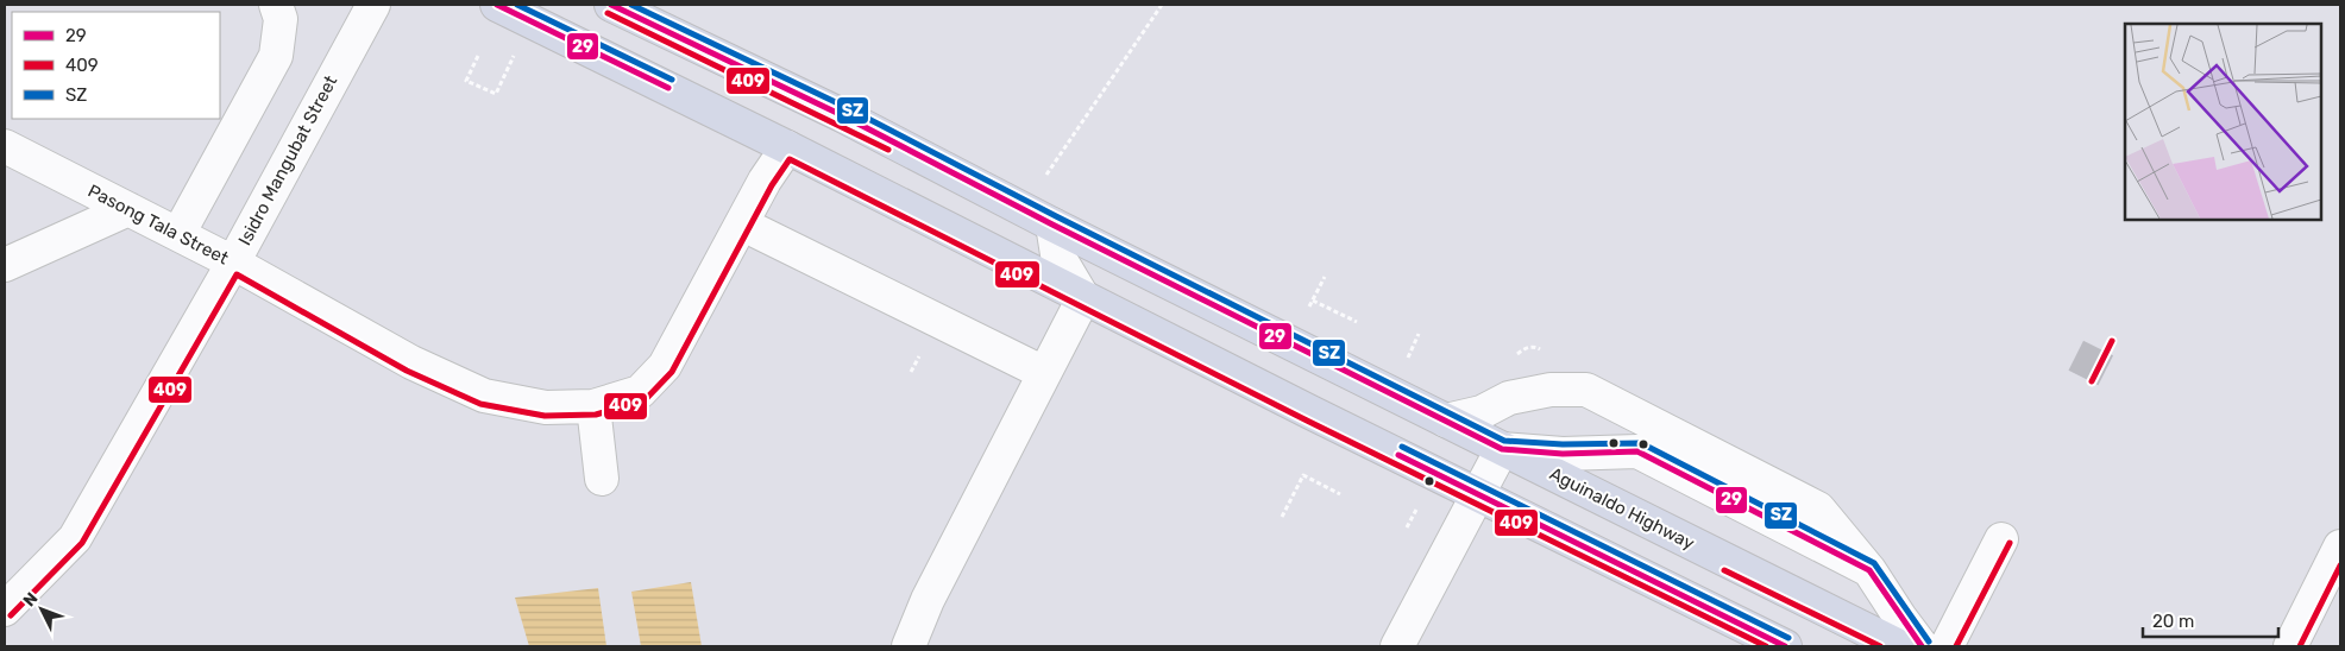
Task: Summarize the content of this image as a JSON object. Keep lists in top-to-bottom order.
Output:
{
  "streets": {
    "highway": ["Aguinaldo Highway"],
    "street": ["Isidro Mangubat Street", "Pasong Tala Street"]
  },
  "crossings": [
    ["Isidro Mangubat Street", "Pasong Tala Street"]
  ],
  "lines": ["transit line 29", "transit line SZ", "transit line 409"],
  "legend": ["29", "409", "SZ"],
  "scale_bar": "20 m",
  "north": "top left"
}
